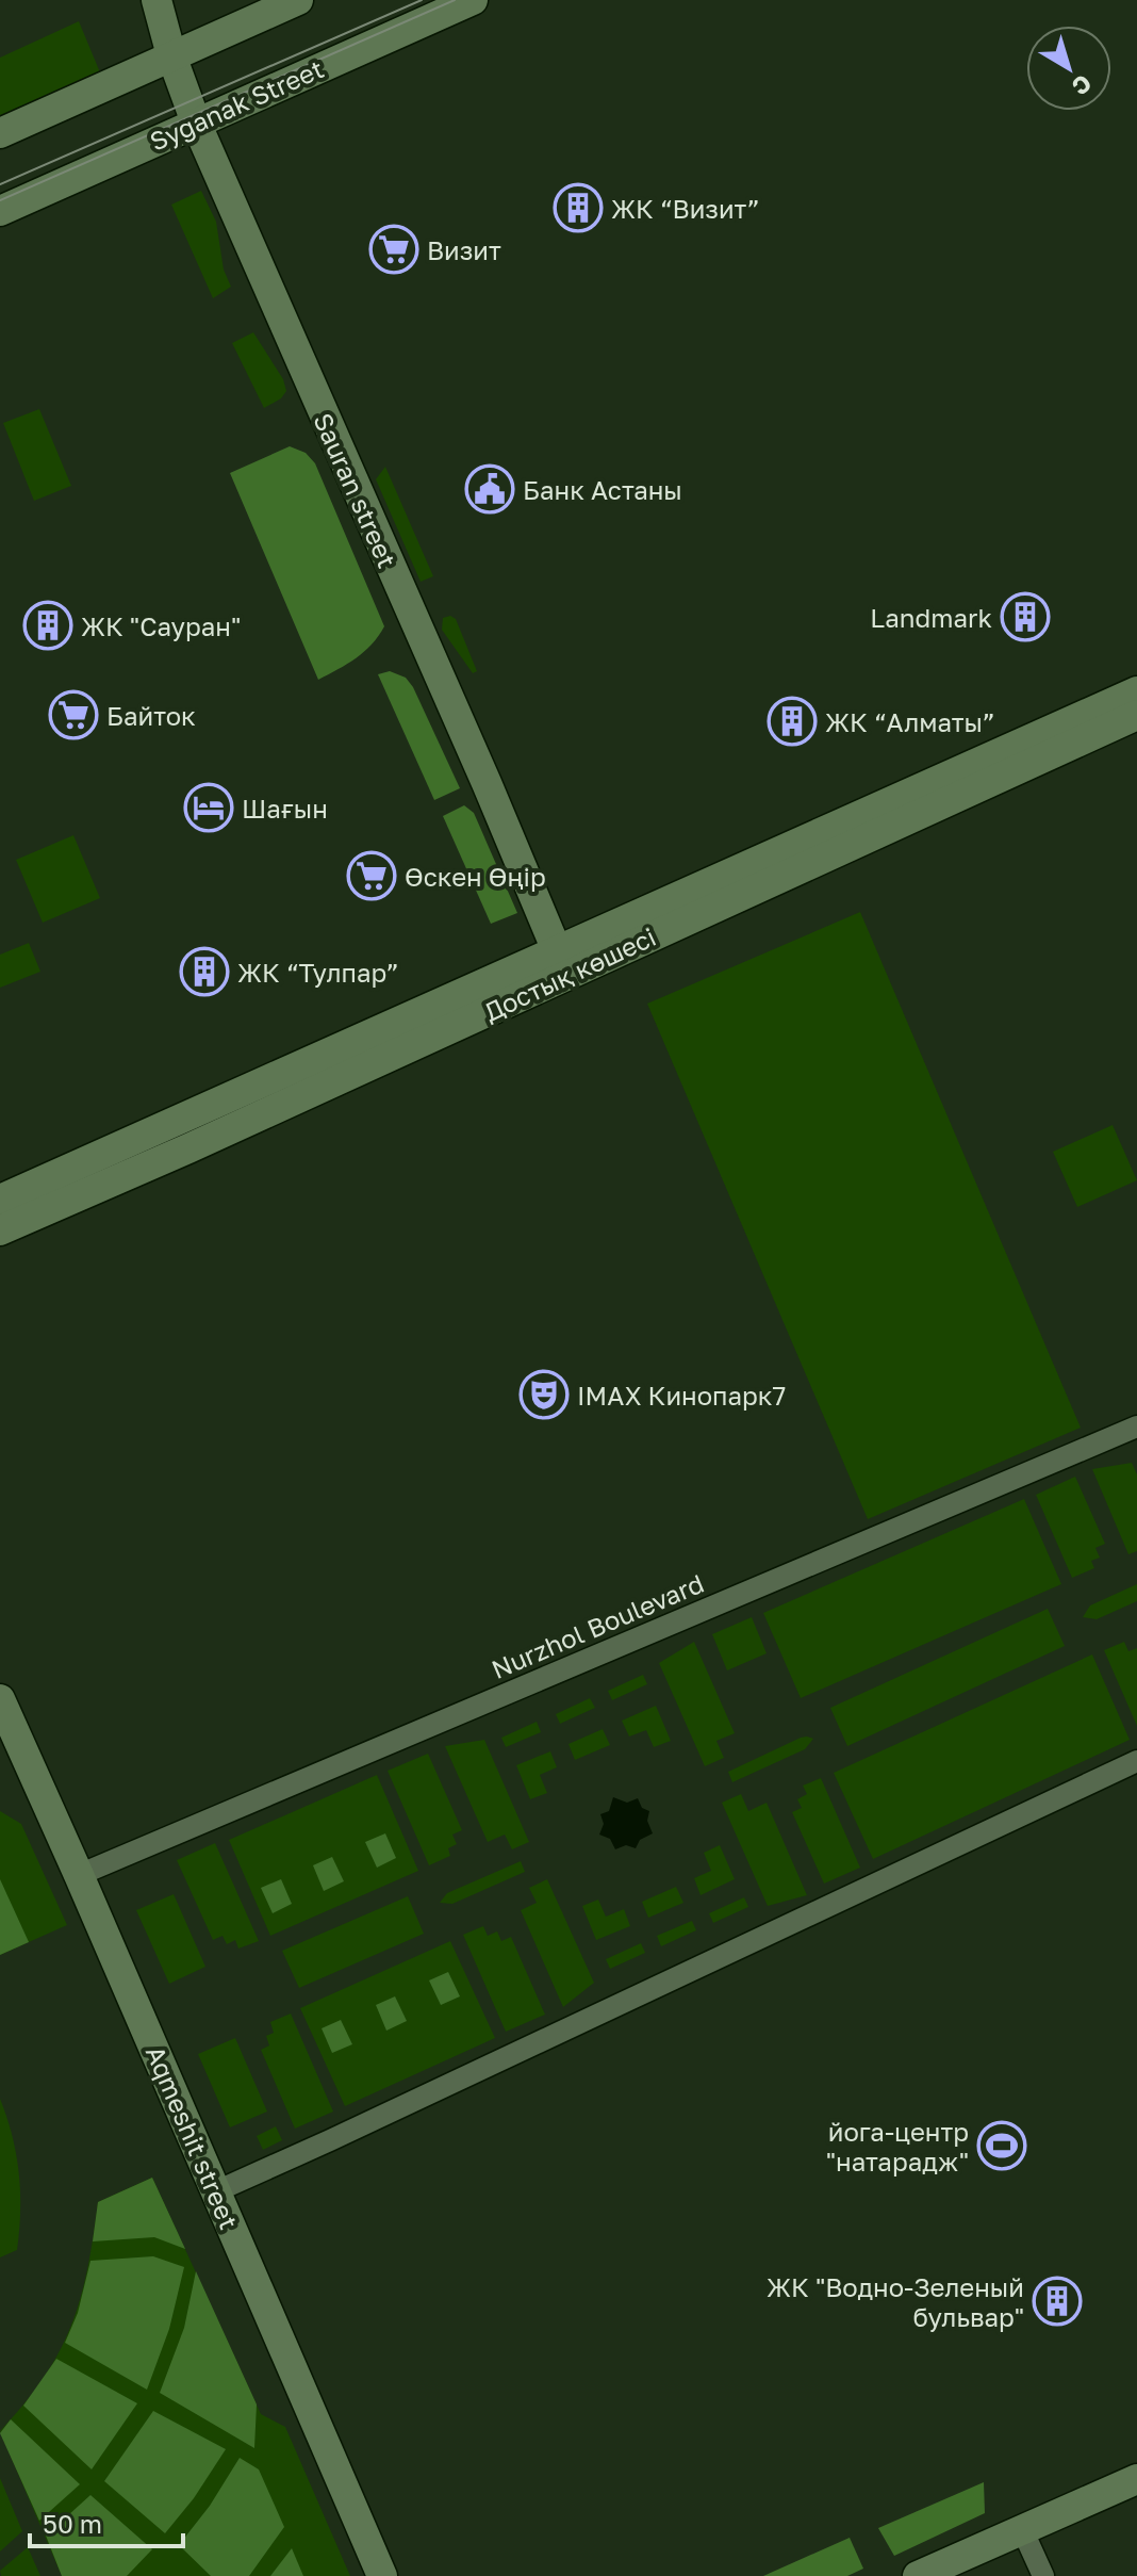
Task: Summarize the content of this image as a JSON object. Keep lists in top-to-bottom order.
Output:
{
  "streets": {
    "street": [
      "Syganak Street",
      "Sauran street",
      "Достық көшесі",
      "Nurzhol Boulevard",
      "Aqmeshit street"
    ]
  },
  "crossings": [
    ["Syganak Street", "Sauran street"],
    ["Sauran street", "Достық көшесі"],
    ["Nurzhol Boulevard", "Aqmeshit street"]
  ],
  "places": {
    "building": [
      "ЖК “Визит”",
      "Landmark",
      "ЖК \"Сауран\"",
      "ЖК “Алматы”",
      "ЖК “Тулпар”",
      "ЖК \"Водно-Зеленый бульвар\""
    ],
    "supermarket": ["Визит", "Байток", "Өскен Өңір"],
    "public building": ["Банк Астаны"],
    "hotel": ["Шағын"],
    "theatre": ["IMAX Кинопарк7"],
    "sports": ["йога-центр \"натарадж\""]
  },
  "scale_bar": "50 m",
  "north": "bottom right"
}
